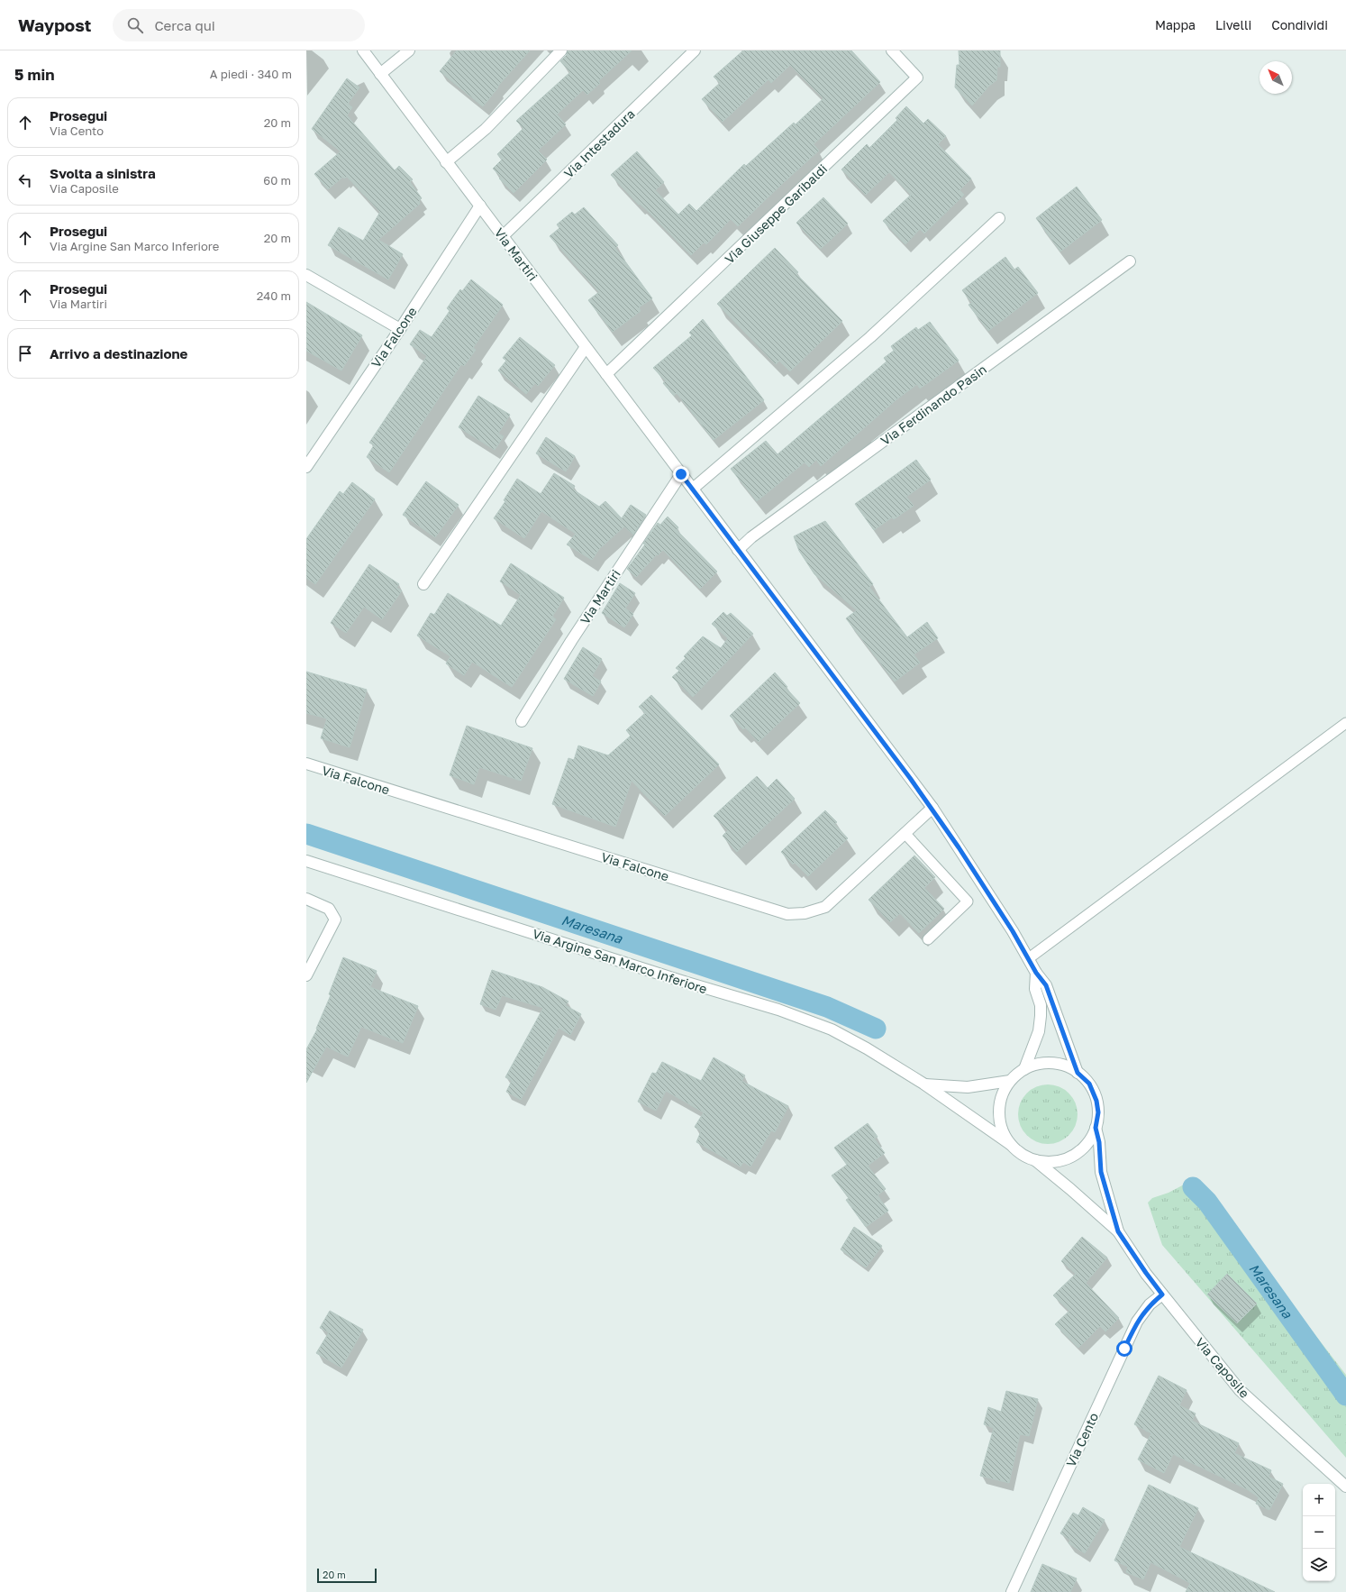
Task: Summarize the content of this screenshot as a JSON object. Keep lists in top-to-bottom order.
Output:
{
  "streets": {
    "street": [
      "Via Intestadura",
      "Via Giuseppe Garibaldi",
      "Via Martiri",
      "Via Falcone",
      "Via Ferdinando Pasin",
      "Via Argine San Marco Inferiore",
      "Via Caposile",
      "Via Cento"
    ]
  },
  "crossings": [
    ["Via Intestadura", "Via Martiri"],
    ["Via Giuseppe Garibaldi", "Via Martiri"],
    ["Via Martiri", "Via Falcone"],
    ["Via Martiri", "Via Ferdinando Pasin"],
    ["Via Martiri", "Via Argine San Marco Inferiore"],
    ["Via Martiri", "Via Caposile"],
    ["Via Argine San Marco Inferiore", "Via Caposile"],
    ["Via Caposile", "Via Cento"]
  ],
  "water": ["Maresana"],
  "scale_bar": "20 m",
  "north": "top left",
  "page": {
    "header": "Waypost",
    "search": "Cerca qui",
    "nav": ["Mappa", "Livelli", "Condividi"],
    "heading": ["5 min", "A piedi · 340 m"],
    "list": [
      ["Prosegui", "Via Cento", "20 m"],
      ["Svolta a sinistra", "Via Caposile", "60 m"],
      ["Prosegui", "Via Argine San Marco Inferiore", "20 m"],
      ["Prosegui", "Via Martiri", "240 m"],
      "Arrivo a destinazione"
    ],
    "map_buttons": ["+", "−"],
    "scale": "20 m"
  }
}
